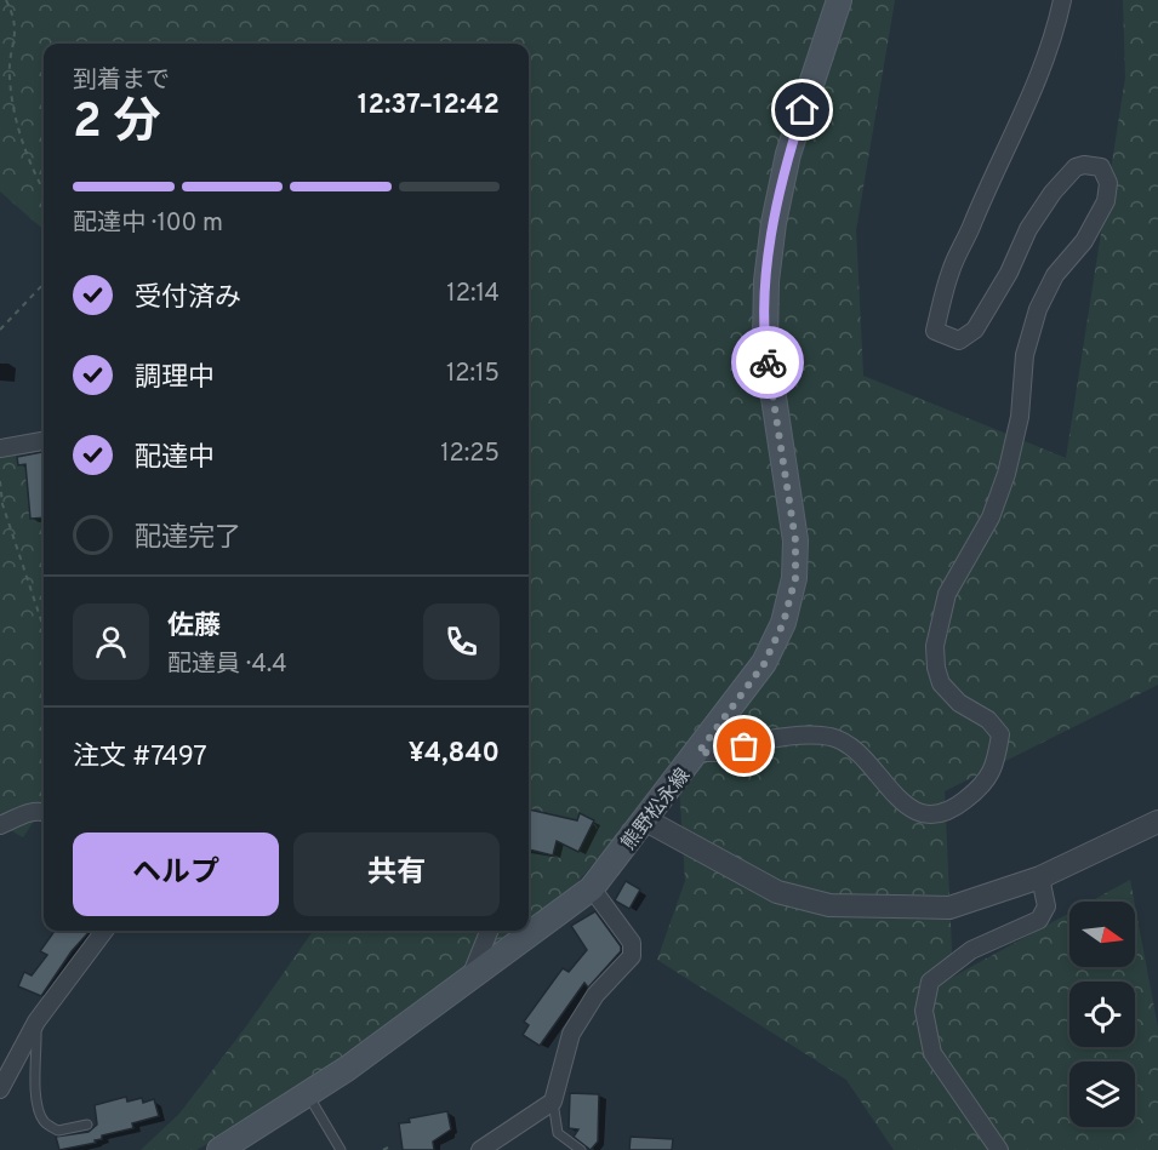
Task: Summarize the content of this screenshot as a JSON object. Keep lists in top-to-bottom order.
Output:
{
  "streets": {
    "main road": ["熊野松永線"]
  },
  "north": "right",
  "page": {
    "heading": ["2 分", "到着まで", "12:37–12:42"],
    "panel": [
      "佐藤",
      "配達員 · 4.4",
      "注文 #7497",
      "¥4,840"
    ],
    "bar": "配達中 · 100 m",
    "list": [
      ["受付済み", "12:14"],
      ["調理中", "12:15"],
      ["配達中", "12:25"],
      "配達完了"
    ],
    "buttons": ["ヘルプ", "共有"]
  }
}
